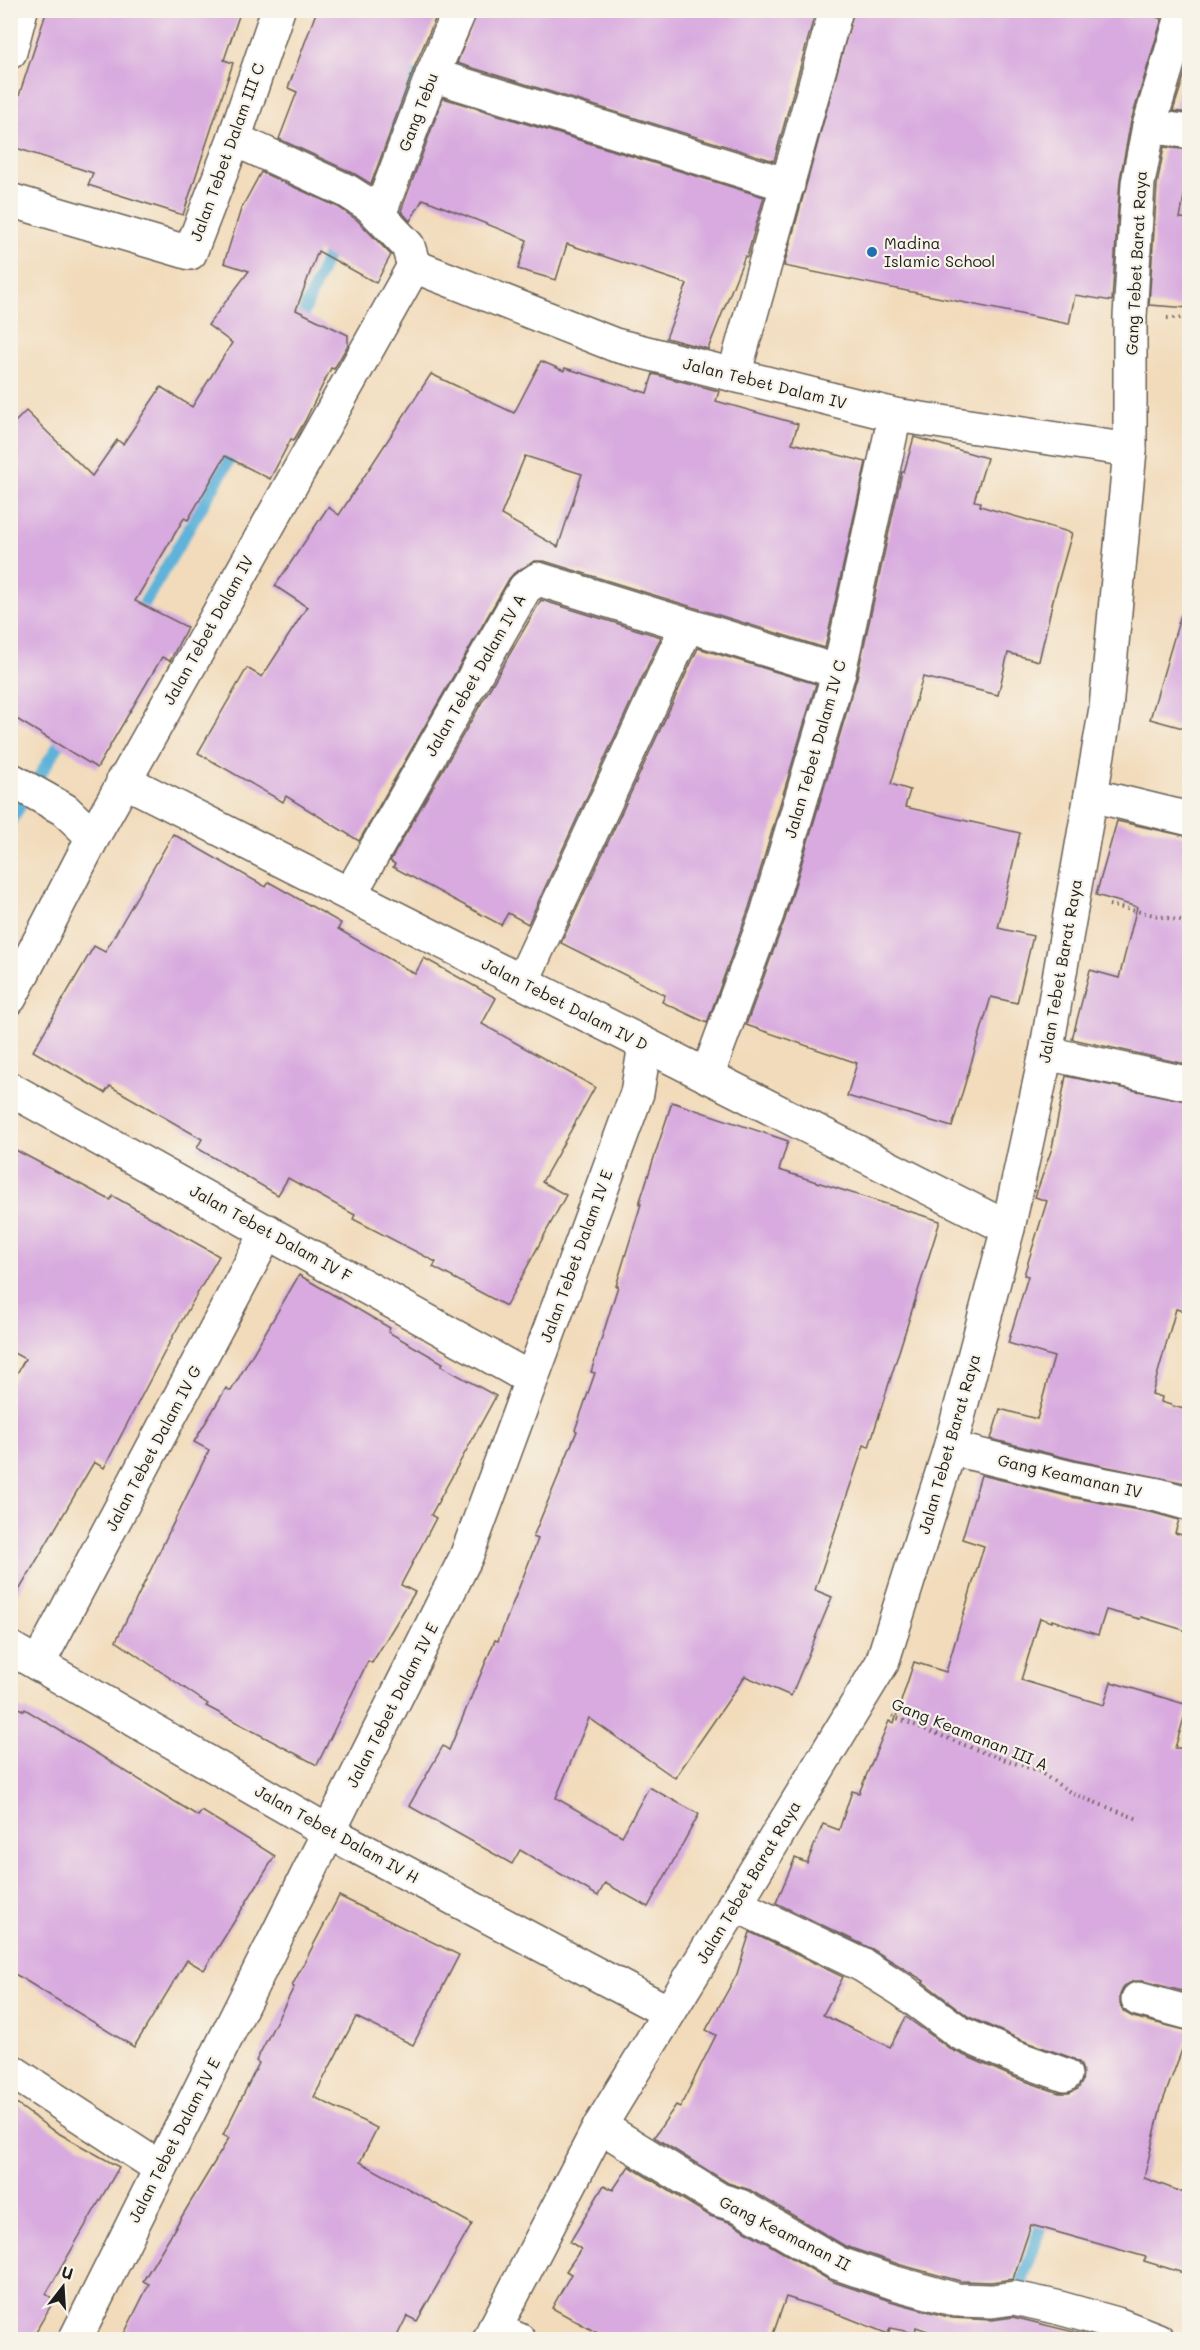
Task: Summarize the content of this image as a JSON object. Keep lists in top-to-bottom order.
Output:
{
  "streets": {
    "street": [
      "Gang Tebu",
      "Jalan Tebet Dalam III C",
      "Gang Tebet Barat Raya",
      "Jalan Tebet Dalam IV",
      "Jalan Tebet Dalam IV A",
      "Jalan Tebet Dalam IV C",
      "Jalan Tebet Barat Raya",
      "Jalan Tebet Dalam IV D",
      "Jalan Tebet Dalam IV F",
      "Jalan Tebet Dalam IV E",
      "Jalan Tebet Dalam IV G",
      "Gang Keamanan IV",
      "Jalan Tebet Dalam IV H",
      "Gang Keamanan II"
    ],
    "path": ["Gang Keamanan III A"]
  },
  "crossings": [
    ["Gang Tebet Barat Raya", "Jalan Tebet Dalam IV"],
    ["Gang Tebet Barat Raya", "Jalan Tebet Barat Raya"],
    ["Jalan Tebet Dalam IV", "Jalan Tebet Dalam IV C"],
    ["Jalan Tebet Dalam IV", "Jalan Tebet Barat Raya"],
    ["Jalan Tebet Dalam IV", "Jalan Tebet Dalam IV D"],
    ["Jalan Tebet Dalam IV A", "Jalan Tebet Dalam IV C"],
    ["Jalan Tebet Dalam IV A", "Jalan Tebet Dalam IV D"],
    ["Jalan Tebet Dalam IV C", "Jalan Tebet Dalam IV D"],
    ["Jalan Tebet Barat Raya", "Jalan Tebet Dalam IV D"],
    ["Jalan Tebet Barat Raya", "Gang Keamanan IV"],
    ["Jalan Tebet Barat Raya", "Gang Keamanan III A"],
    ["Jalan Tebet Barat Raya", "Jalan Tebet Dalam IV H"],
    ["Jalan Tebet Barat Raya", "Gang Keamanan II"],
    ["Jalan Tebet Dalam IV D", "Jalan Tebet Dalam IV E"],
    ["Jalan Tebet Dalam IV F", "Jalan Tebet Dalam IV E"],
    ["Jalan Tebet Dalam IV F", "Jalan Tebet Dalam IV G"],
    ["Jalan Tebet Dalam IV E", "Jalan Tebet Dalam IV H"],
    ["Jalan Tebet Dalam IV G", "Jalan Tebet Dalam IV H"]
  ],
  "places": ["Madina Islamic School"],
  "north": "top"
}
